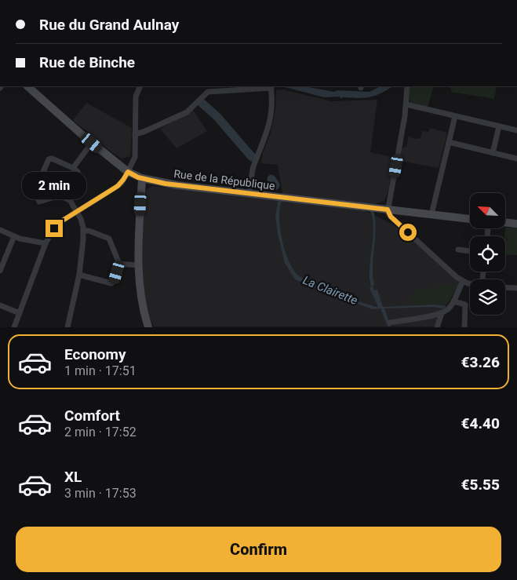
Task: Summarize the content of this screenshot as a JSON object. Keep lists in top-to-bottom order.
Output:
{
  "streets": {
    "street": ["Rue de la République"]
  },
  "water": ["La Clairette"],
  "north": "top left",
  "page": {
    "banner": ["Rue du Grand Aulnay", "Rue de Binche"],
    "bubble": "2 min",
    "list": [
      {
        "name": "Economy",
        "note": "1 min · 17:51",
        "value": "€3.26"
      },
      {
        "name": "Comfort",
        "note": "2 min · 17:52",
        "value": "€4.40"
      },
      {
        "name": "XL",
        "note": "3 min · 17:53",
        "value": "€5.55"
      }
    ],
    "buttons": "Confirm"
  }
}
